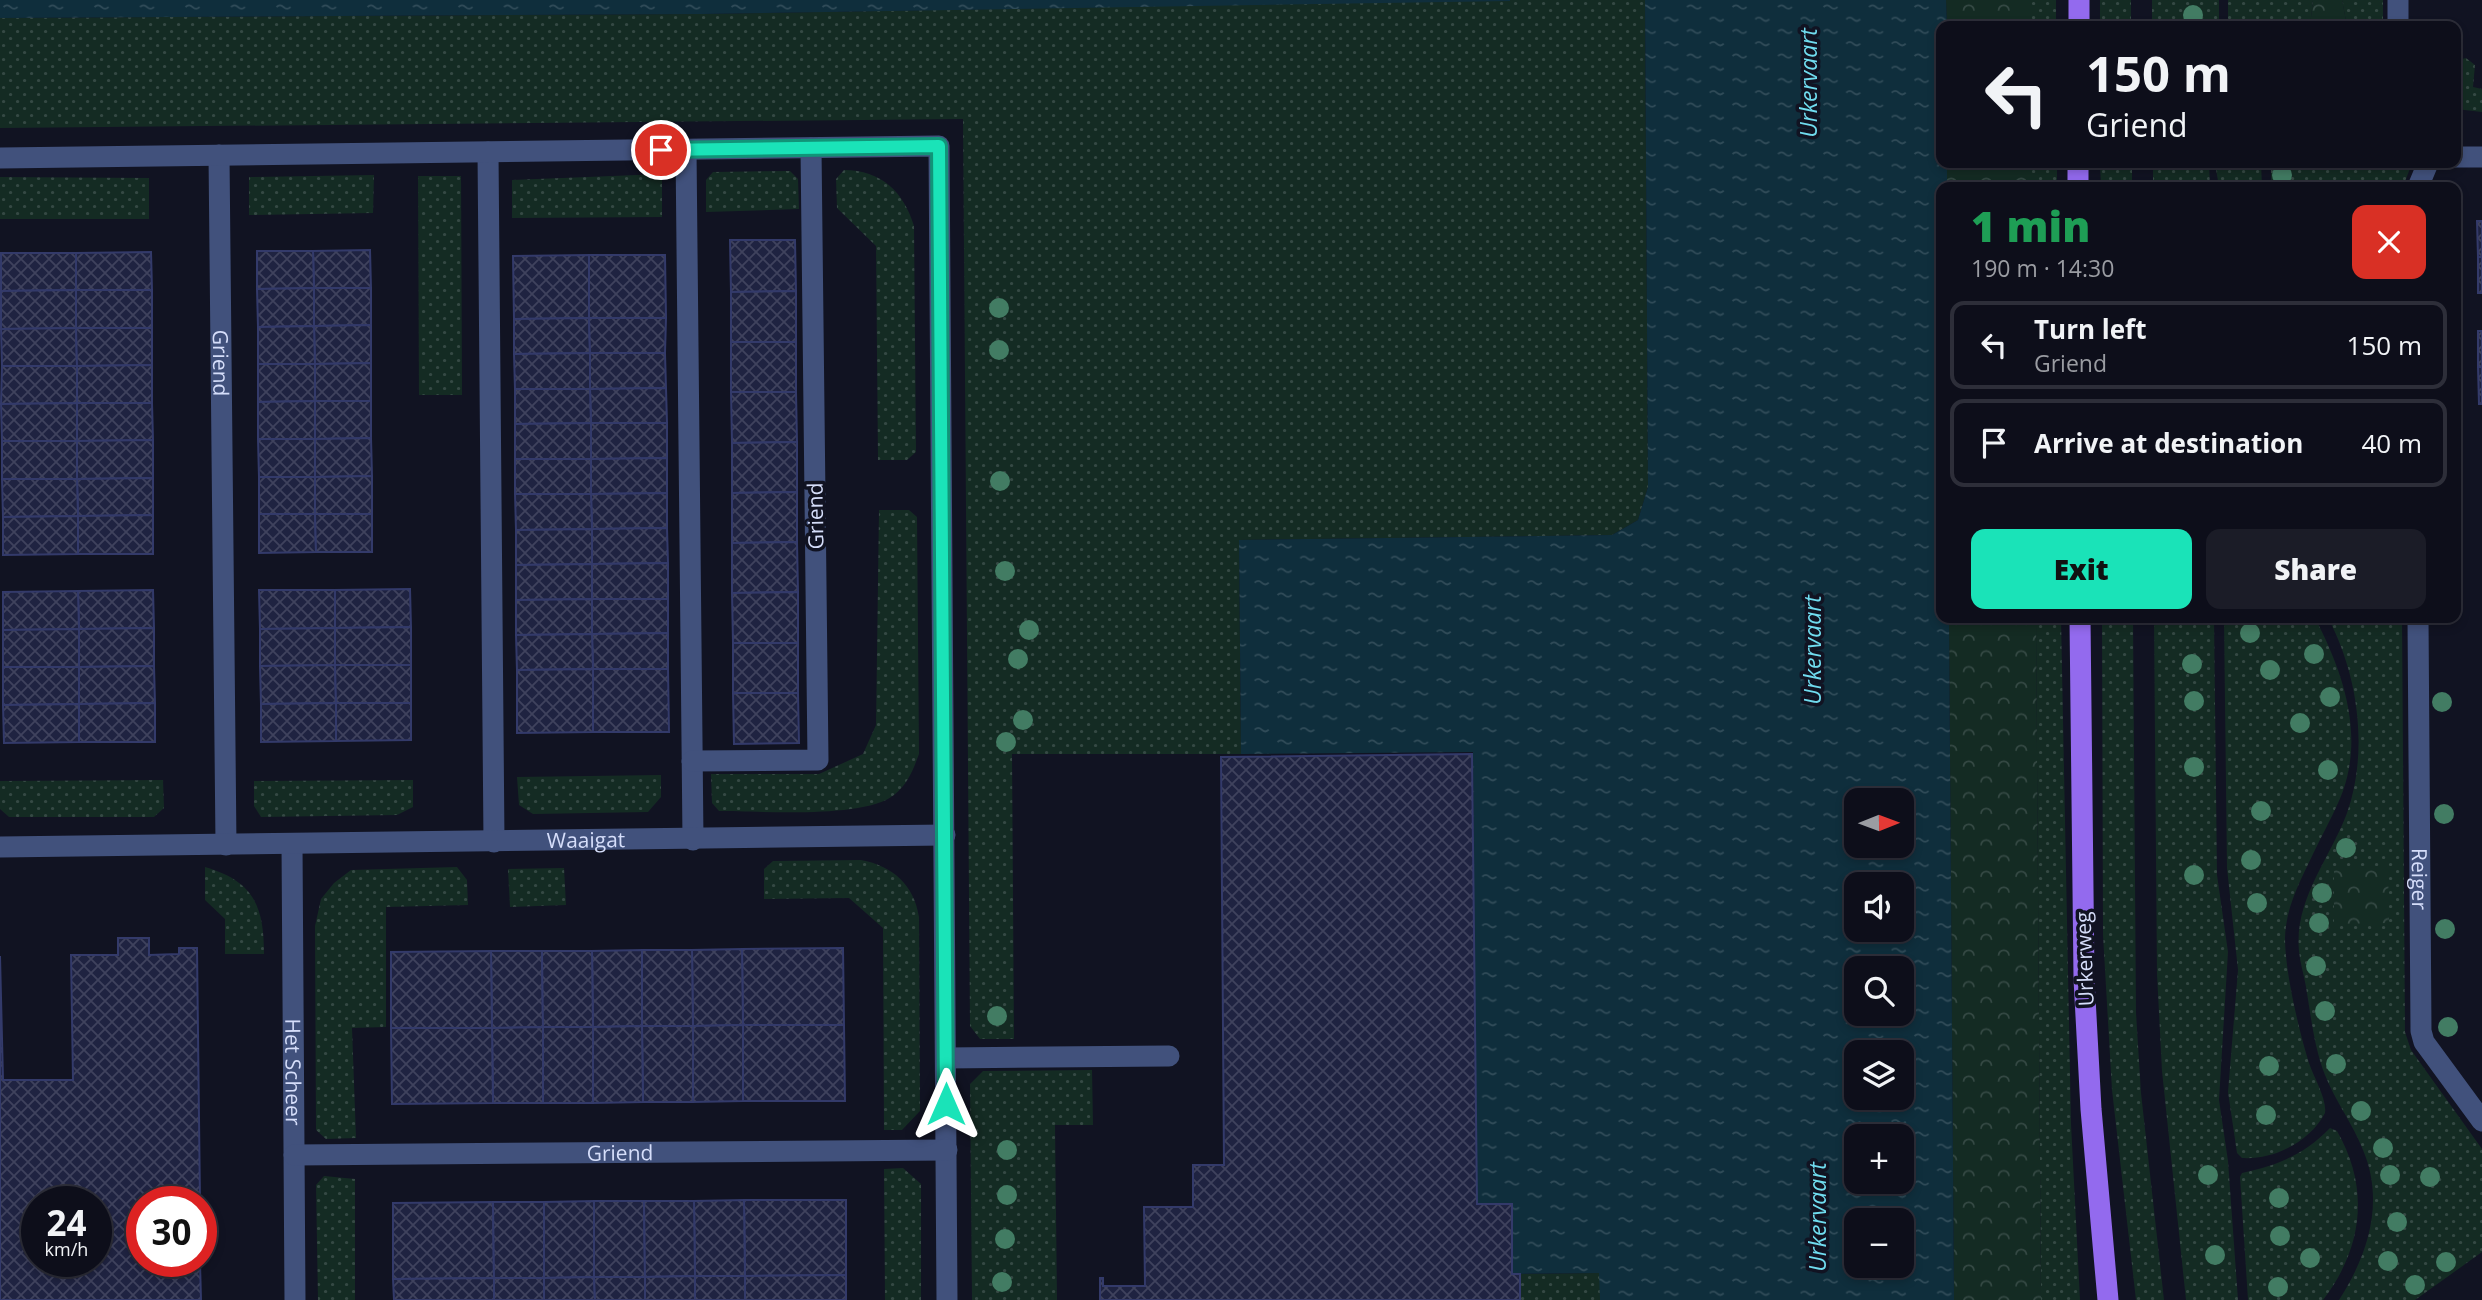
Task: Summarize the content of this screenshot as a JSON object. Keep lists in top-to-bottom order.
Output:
{
  "streets": {
    "main road": ["Urkerweg"],
    "street": [
      "Griend",
      "Waaigat",
      "Reiger",
      "Het Scheer"
    ]
  },
  "crossings": [
    ["Griend", "Waaigat"],
    ["Griend", "Het Scheer"],
    ["Waaigat", "Het Scheer"]
  ],
  "water": ["Urkervaart"],
  "north": "right",
  "page": {
    "turn": ["150 m", "Griend"],
    "heading": ["1 min", "190 m · 14:30"],
    "list": [
      {
        "name": "Turn left",
        "note": "Griend",
        "value": "150 m"
      },
      {
        "name": "Arrive at destination",
        "value": "40 m"
      }
    ],
    "buttons": ["Exit", "Share"],
    "map_buttons": ["+", "−"],
    "speed": "24 km/h",
    "limit": "30"
  }
}
